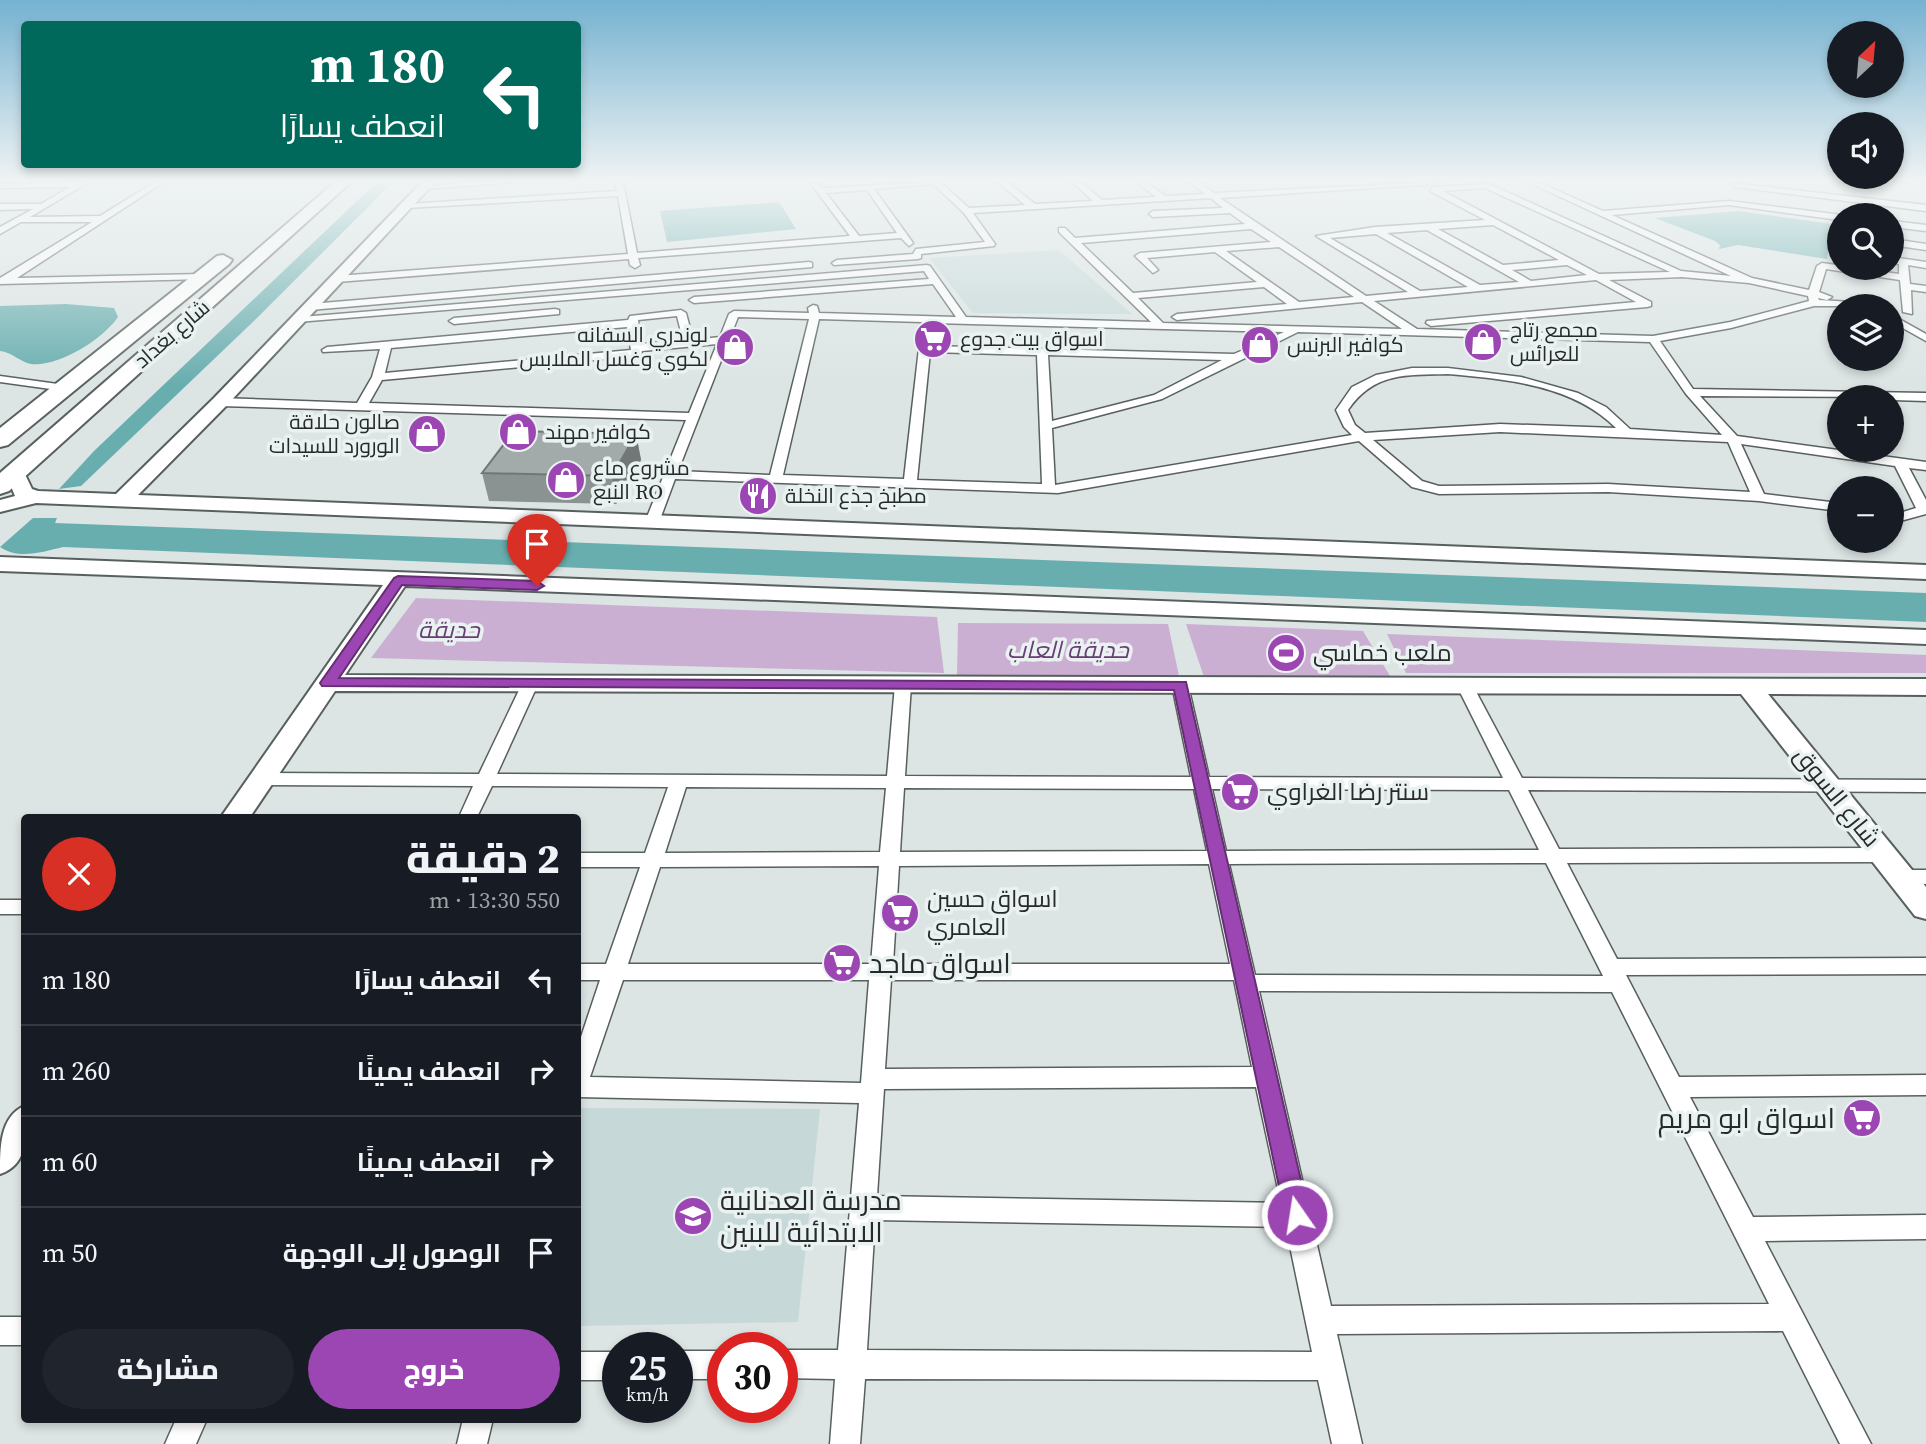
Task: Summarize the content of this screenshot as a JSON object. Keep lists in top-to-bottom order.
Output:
{
  "streets": {
    "highway": ["شارع بغداد"],
    "main road": ["شارع السوق"]
  },
  "parks": ["حديقة", "حديقة العاب"],
  "places": {
    "supermarket": [
      "اسواق بيت جدوع",
      "سنتر رضا الغراوي",
      "اسواق حسين العامري",
      "اسواق ماجد",
      "اسواق ابو مريم"
    ],
    "shop": [
      "مجمع رتاج للعرائس",
      "كوافير البرنس",
      "لوندري السفانه لكوي وغسل الملابس",
      "كوافير مهند",
      "صالون حلاقة الورورد للسيدات",
      "مشروع ماع النبع RO"
    ],
    "restaurant": ["مطبخ جذع النخلة"],
    "sports": ["ملعب خماسي"],
    "school or university": ["مدرسة العدنانية الابتدائية للبنين"]
  },
  "north": "top right",
  "page": {
    "map_buttons": ["+", "−"],
    "turn": ["180 m", "انعطف يسارًا"],
    "heading": ["2 دقيقة", "550 m · 13:30"],
    "list": [
      {
        "name": "انعطف يسارًا",
        "value": "180 m"
      },
      {
        "name": "انعطف يمينًا",
        "value": "260 m"
      },
      {
        "name": "انعطف يمينًا",
        "value": "60 m"
      },
      {
        "name": "الوصول إلى الوجهة",
        "value": "50 m"
      }
    ],
    "buttons": ["خروج", "مشاركة"],
    "speed": "25 km/h",
    "limit": "30"
  }
}
